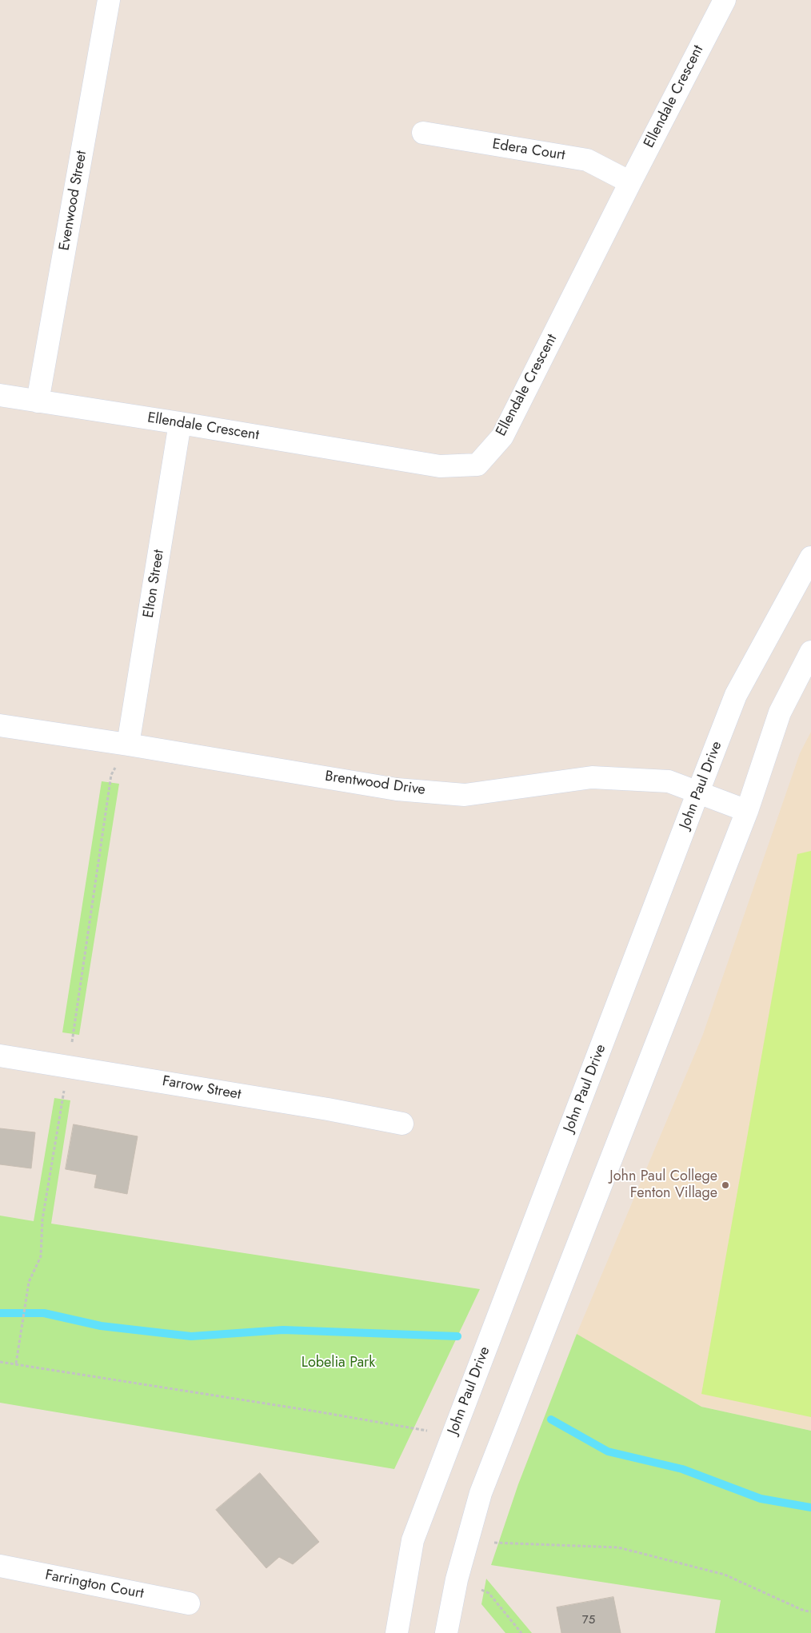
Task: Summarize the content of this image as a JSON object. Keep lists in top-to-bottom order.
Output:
{
  "streets": {
    "street": [
      "Ellendale Crescent",
      "Edera Court",
      "Evenwood Street",
      "Elton Street",
      "Brentwood Drive",
      "John Paul Drive",
      "Farrow Street",
      "Farrington Court"
    ]
  },
  "crossings": [
    ["Ellendale Crescent", "Edera Court"],
    ["Ellendale Crescent", "Evenwood Street"],
    ["Ellendale Crescent", "Elton Street"],
    ["Elton Street", "Brentwood Drive"],
    ["Brentwood Drive", "John Paul Drive"]
  ],
  "parks": ["Lobelia Park"],
  "places": ["John Paul College Fenton Village"],
  "house_numbers": ["75"]
}
